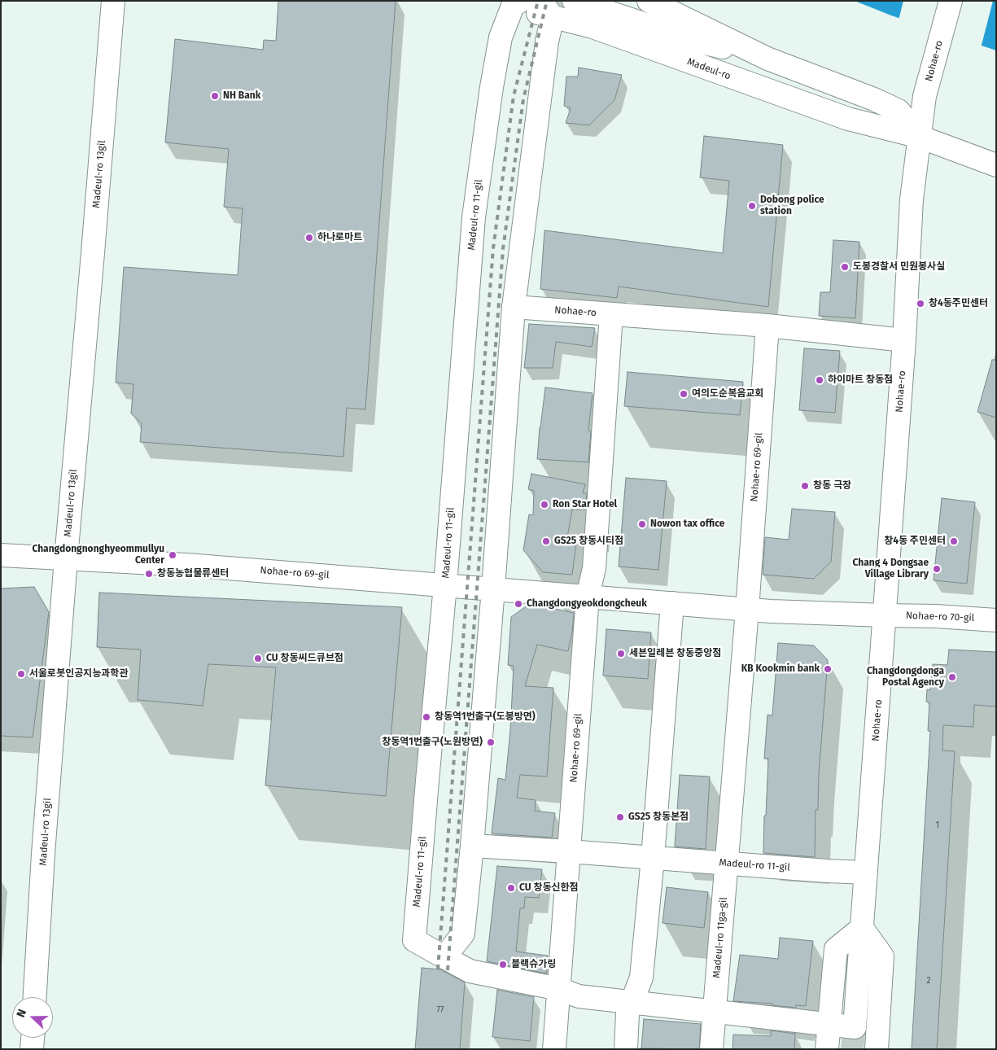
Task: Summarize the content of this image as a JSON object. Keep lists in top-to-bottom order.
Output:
{
  "streets": {
    "main road": [
      "Nohae-ro",
      "Madeul-ro",
      "Madeul-ro 13gil",
      "Madeul-ro 11-gil",
      "Nohae-ro 69-gil",
      "Nohae-ro 70-gil",
      "Madeul-ro 11ga-gil"
    ]
  },
  "crossings": [
    ["Nohae-ro", "Madeul-ro"],
    ["Nohae-ro", "Madeul-ro 11-gil"],
    ["Nohae-ro", "Nohae-ro 69-gil"],
    ["Nohae-ro", "Nohae-ro 70-gil"],
    ["Madeul-ro", "Madeul-ro 11-gil"],
    ["Madeul-ro 13gil", "Nohae-ro 69-gil"],
    ["Madeul-ro 11-gil", "Nohae-ro 69-gil"],
    ["Madeul-ro 11-gil", "Madeul-ro 11ga-gil"],
    ["Nohae-ro 69-gil", "Nohae-ro 70-gil"],
    ["Nohae-ro 69-gil", "Madeul-ro 11ga-gil"]
  ],
  "places": [
    "NH Bank",
    "Dobong police station",
    "하나로마트",
    "도봉경찰서 민원봉사실",
    "창4동주민센터",
    "하이마트 창동점",
    "여의도순복음교회",
    "창동 극장",
    "Ron Star Hotel",
    "Nowon tax office",
    "GS25 창동시티점",
    "창4동 주민센터",
    "Changdongnonghyeommullyu Center",
    "Chang 4 Dongsae Village Library",
    "창동농협물류센터",
    "Changdongyeokdongcheuk",
    "세븐일레븐 창동중앙점",
    "CU 창동씨드큐브점",
    "KB Kookmin bank",
    "서울로봇인공지능과학관",
    "Changdongdonga Postal Agency",
    "창동역1번출구(도봉방면)",
    "창동역1번출구(노원방면)",
    "GS25 창동본점",
    "CU 창동신한점",
    "블랙슈가링"
  ],
  "house_numbers": ["1", "2", "77"],
  "north": "left"
}
